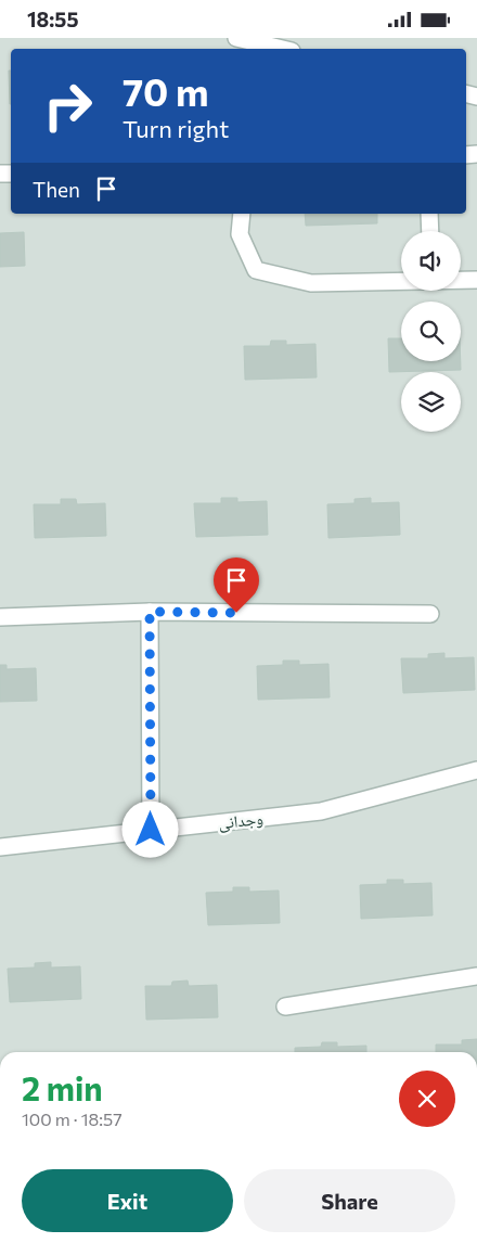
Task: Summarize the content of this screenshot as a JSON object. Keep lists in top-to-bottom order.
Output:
{
  "streets": {
    "street": ["وجدانی"]
  },
  "page": {
    "status": "18:55",
    "turn": ["70 m", "Turn right"],
    "then": "Then",
    "heading": ["2 min", "100 m · 18:57"],
    "buttons": ["Exit", "Share"]
  }
}
